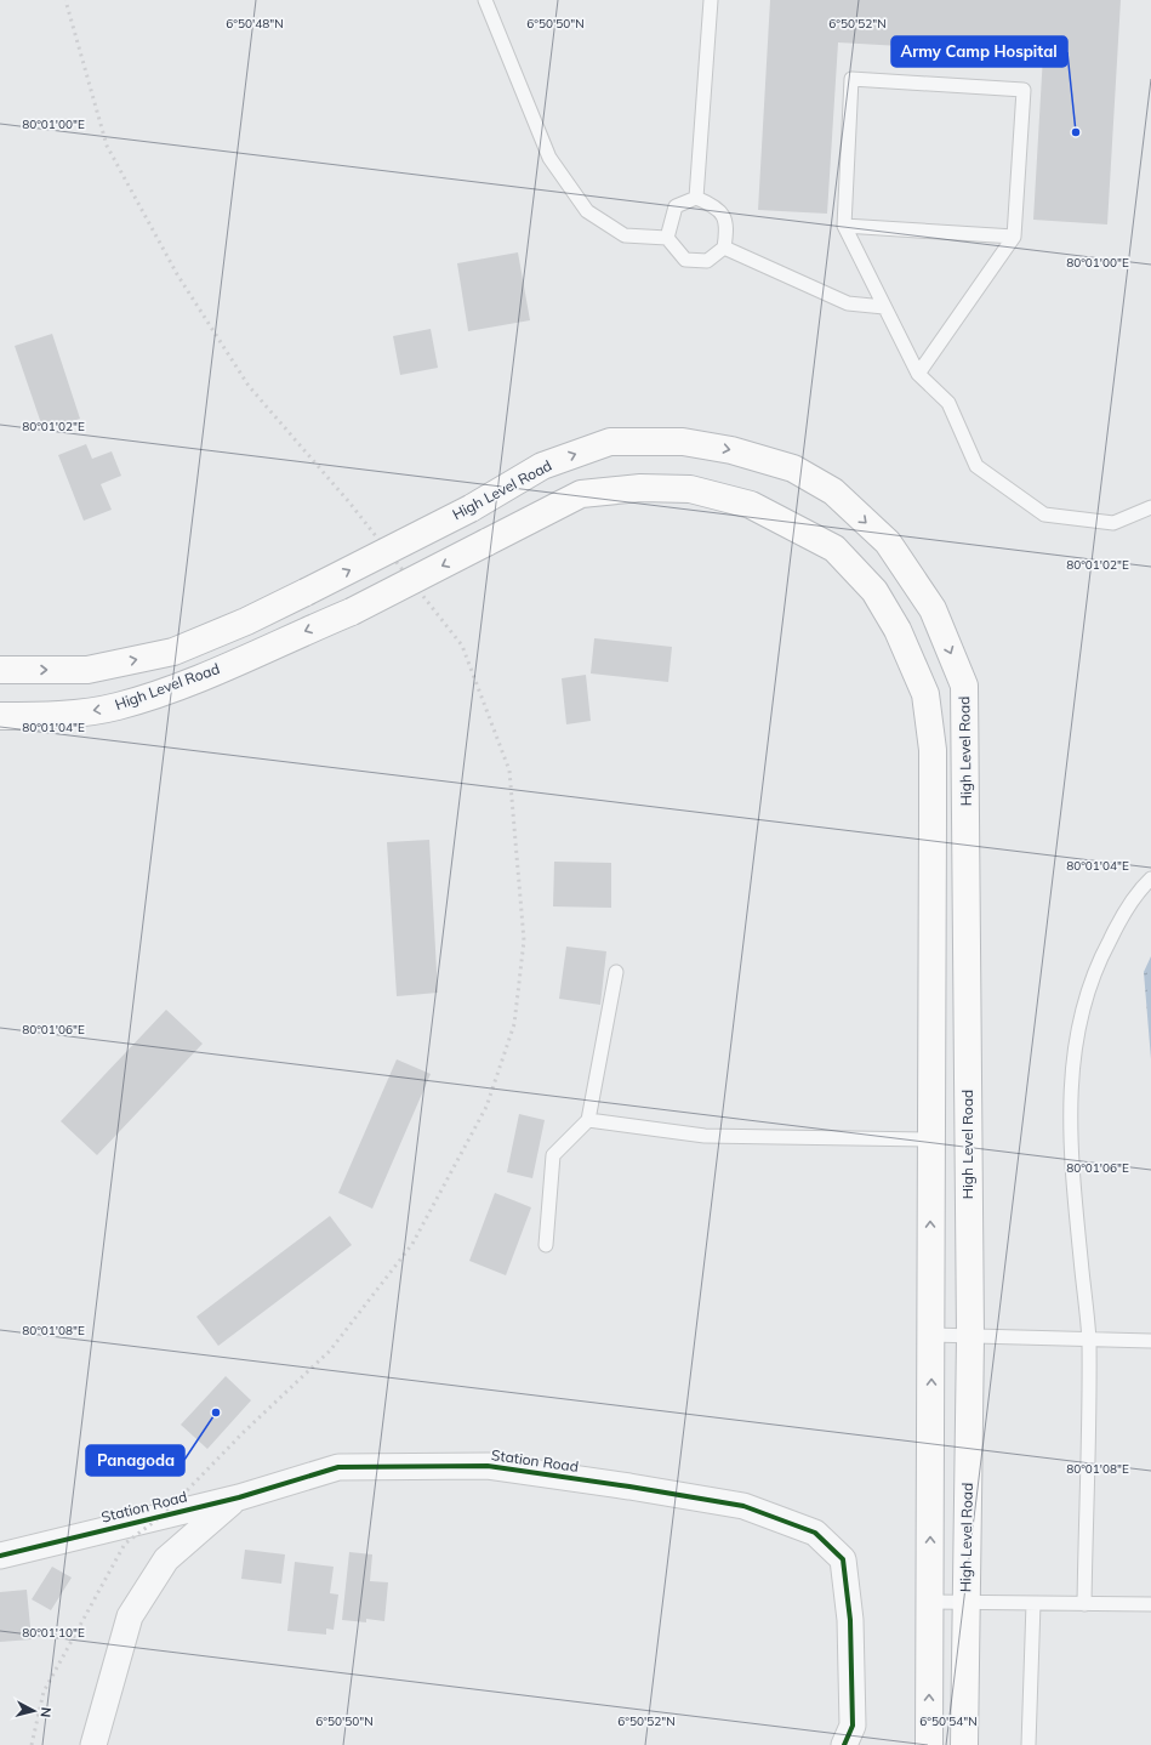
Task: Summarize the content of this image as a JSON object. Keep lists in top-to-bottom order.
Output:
{
  "streets": {
    "highway": ["High Level Road"],
    "street": ["Station Road"]
  },
  "places": ["Army Camp Hospital", "Panagoda"],
  "north": "right",
  "coordinates": [
    "6°50'48\"N",
    "6°50'50\"N",
    "6°50'52\"N",
    "80°01'00\"E",
    "80°01'02\"E",
    "80°01'04\"E",
    "80°01'06\"E",
    "80°01'08\"E",
    "80°01'10\"E",
    "6°50'54\"N"
  ]
}
